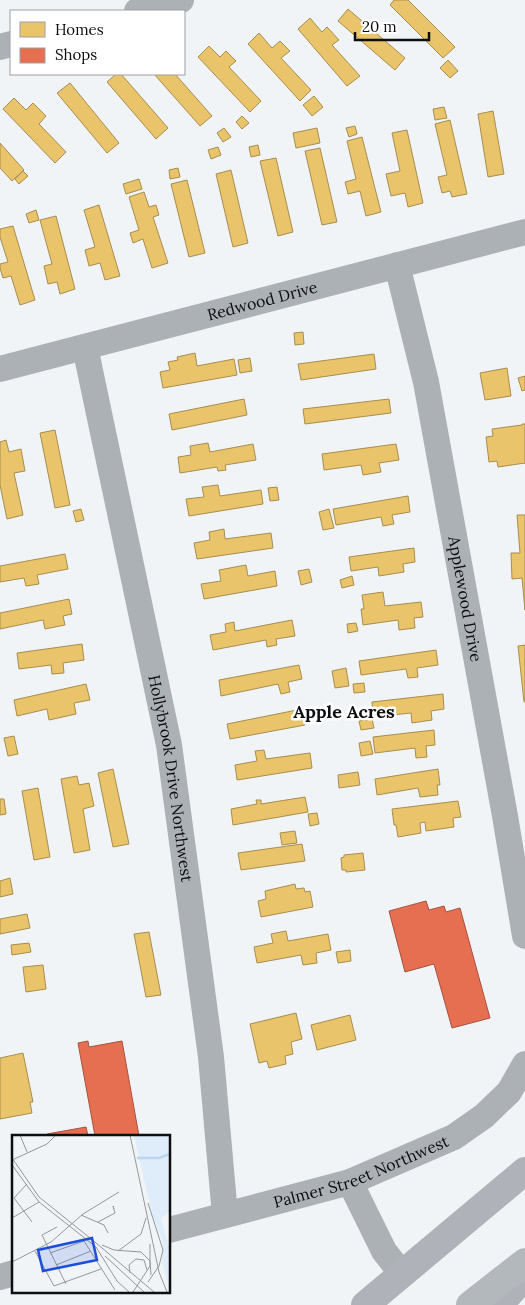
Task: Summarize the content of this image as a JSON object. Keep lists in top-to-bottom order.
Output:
{
  "streets": {
    "street": [
      "Redwood Drive",
      "Applewood Drive",
      "Hollybrook Drive Northwest",
      "Palmer Street Northwest"
    ]
  },
  "crossings": [
    ["Redwood Drive", "Applewood Drive"],
    ["Redwood Drive", "Hollybrook Drive Northwest"],
    ["Hollybrook Drive Northwest", "Palmer Street Northwest"]
  ],
  "districts": ["Apple Acres"],
  "legend": ["Homes", "Shops"],
  "scale_bar": "20 m"
}
